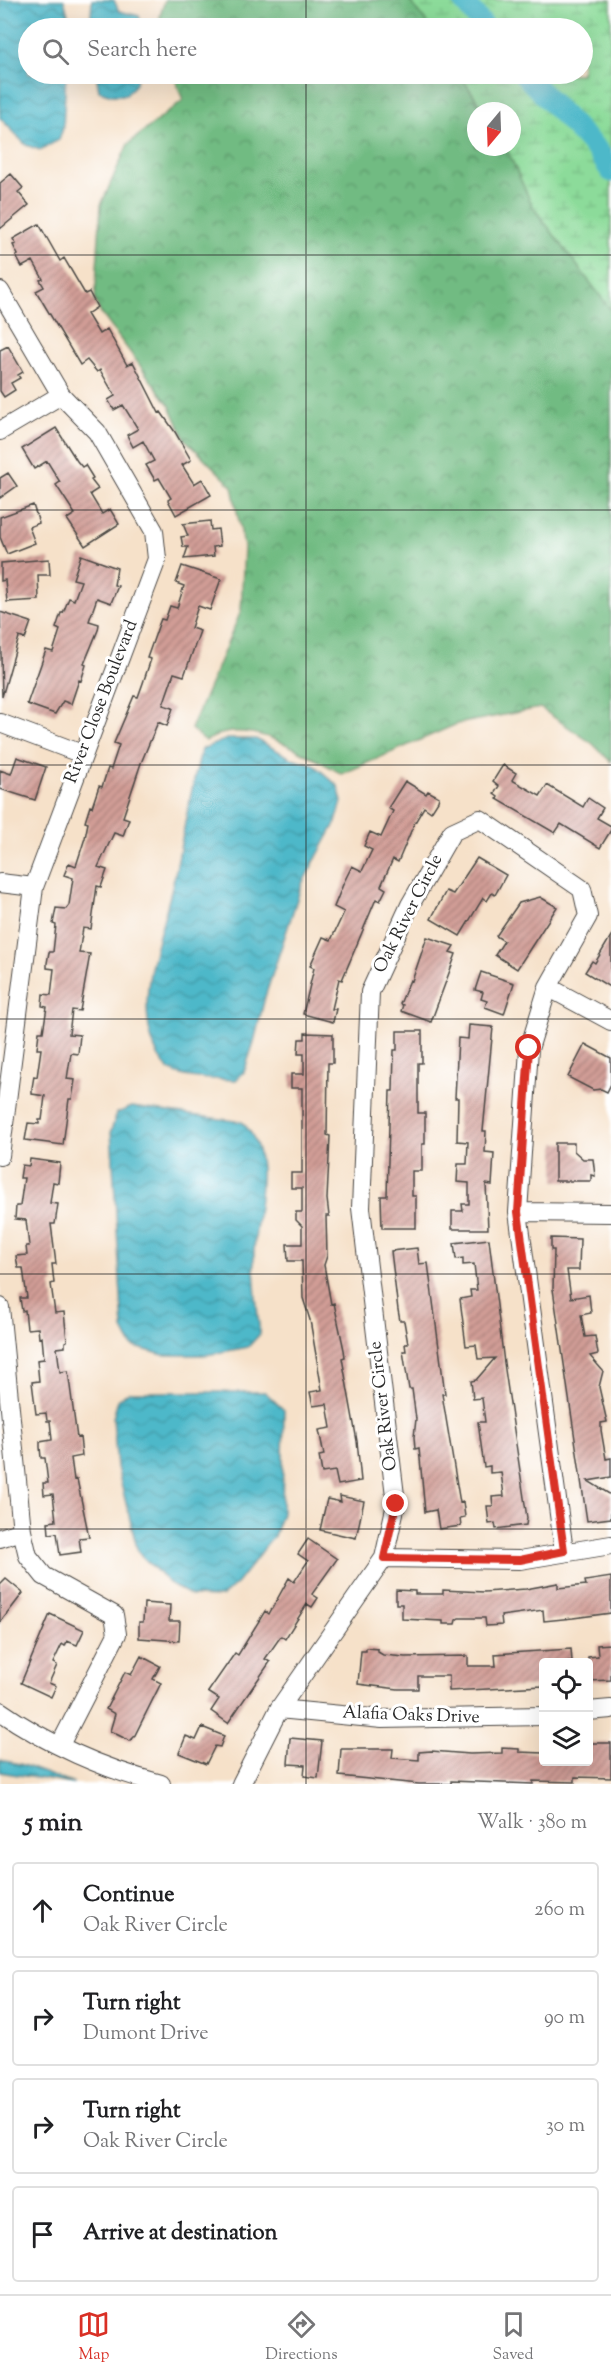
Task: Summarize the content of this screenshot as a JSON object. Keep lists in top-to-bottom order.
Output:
{
  "streets": {
    "street": ["River Close Boulevard", "Oak River Circle", "Alafia Oaks Drive"]
  },
  "crossings": [
    ["Oak River Circle", "Alafia Oaks Drive"]
  ],
  "north": "bottom",
  "page": {
    "search": "Search here",
    "heading": ["5 min", "Walk · 380 m"],
    "list": [
      ["Continue", "Oak River Circle", "260 m"],
      ["Turn right", "Dumont Drive", "90 m"],
      ["Turn right", "Oak River Circle", "30 m"],
      "Arrive at destination"
    ],
    "nav": ["Map", "Directions", "Saved"]
  }
}
